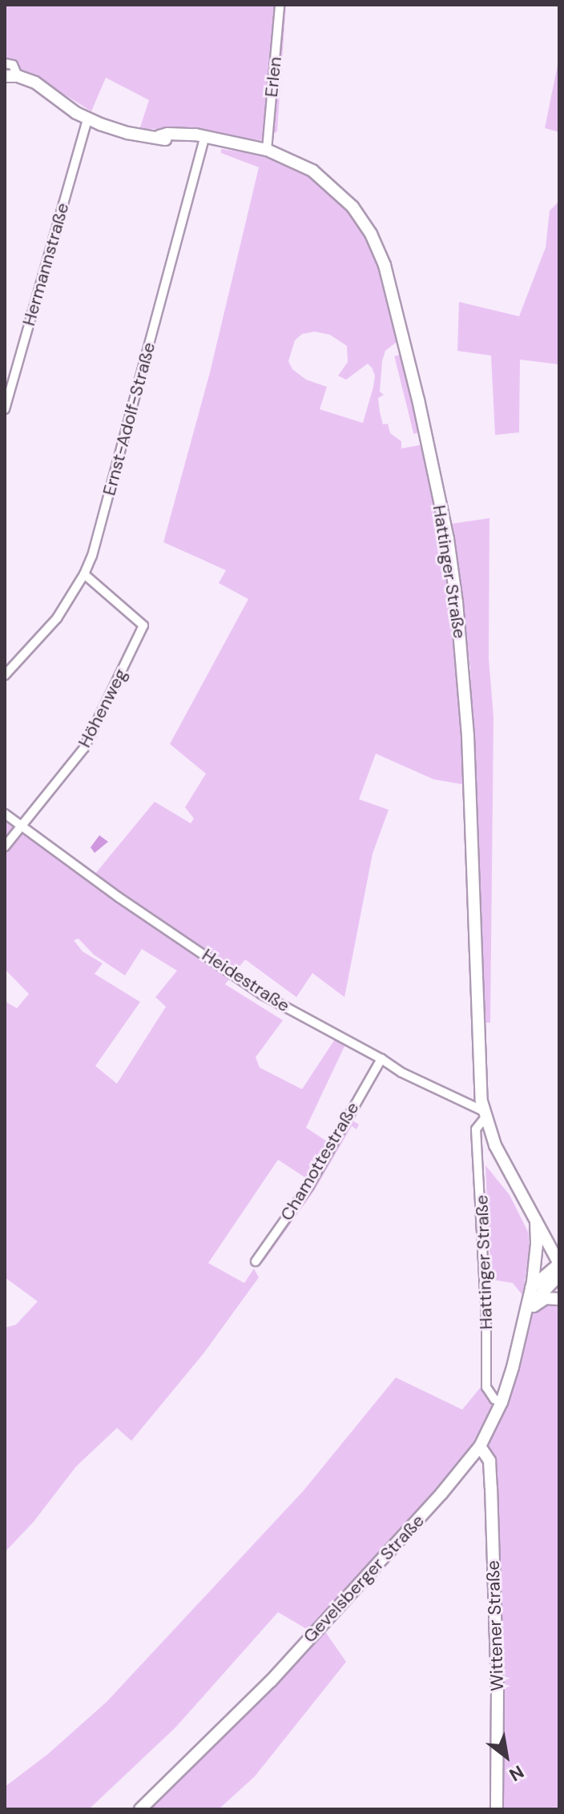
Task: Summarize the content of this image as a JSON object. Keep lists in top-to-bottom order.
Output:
{
  "streets": {
    "main road": ["Hattinger Straße", "Gevelsberger Straße", "Wittener Straße"],
    "street": [
      "Erlen",
      "Hermannstraße",
      "Ernst-Adolf-Straße",
      "Höhenweg",
      "Heidestraße",
      "Chamottestraße"
    ]
  },
  "crossings": [
    ["Erlen", "Hattinger Straße"],
    ["Hermannstraße", "Hattinger Straße"],
    ["Ernst-Adolf-Straße", "Hattinger Straße"],
    ["Ernst-Adolf-Straße", "Höhenweg"],
    ["Hattinger Straße", "Heidestraße"],
    ["Hattinger Straße", "Gevelsberger Straße"],
    ["Höhenweg", "Heidestraße"],
    ["Heidestraße", "Chamottestraße"],
    ["Gevelsberger Straße", "Wittener Straße"]
  ],
  "north": "bottom right"
}
